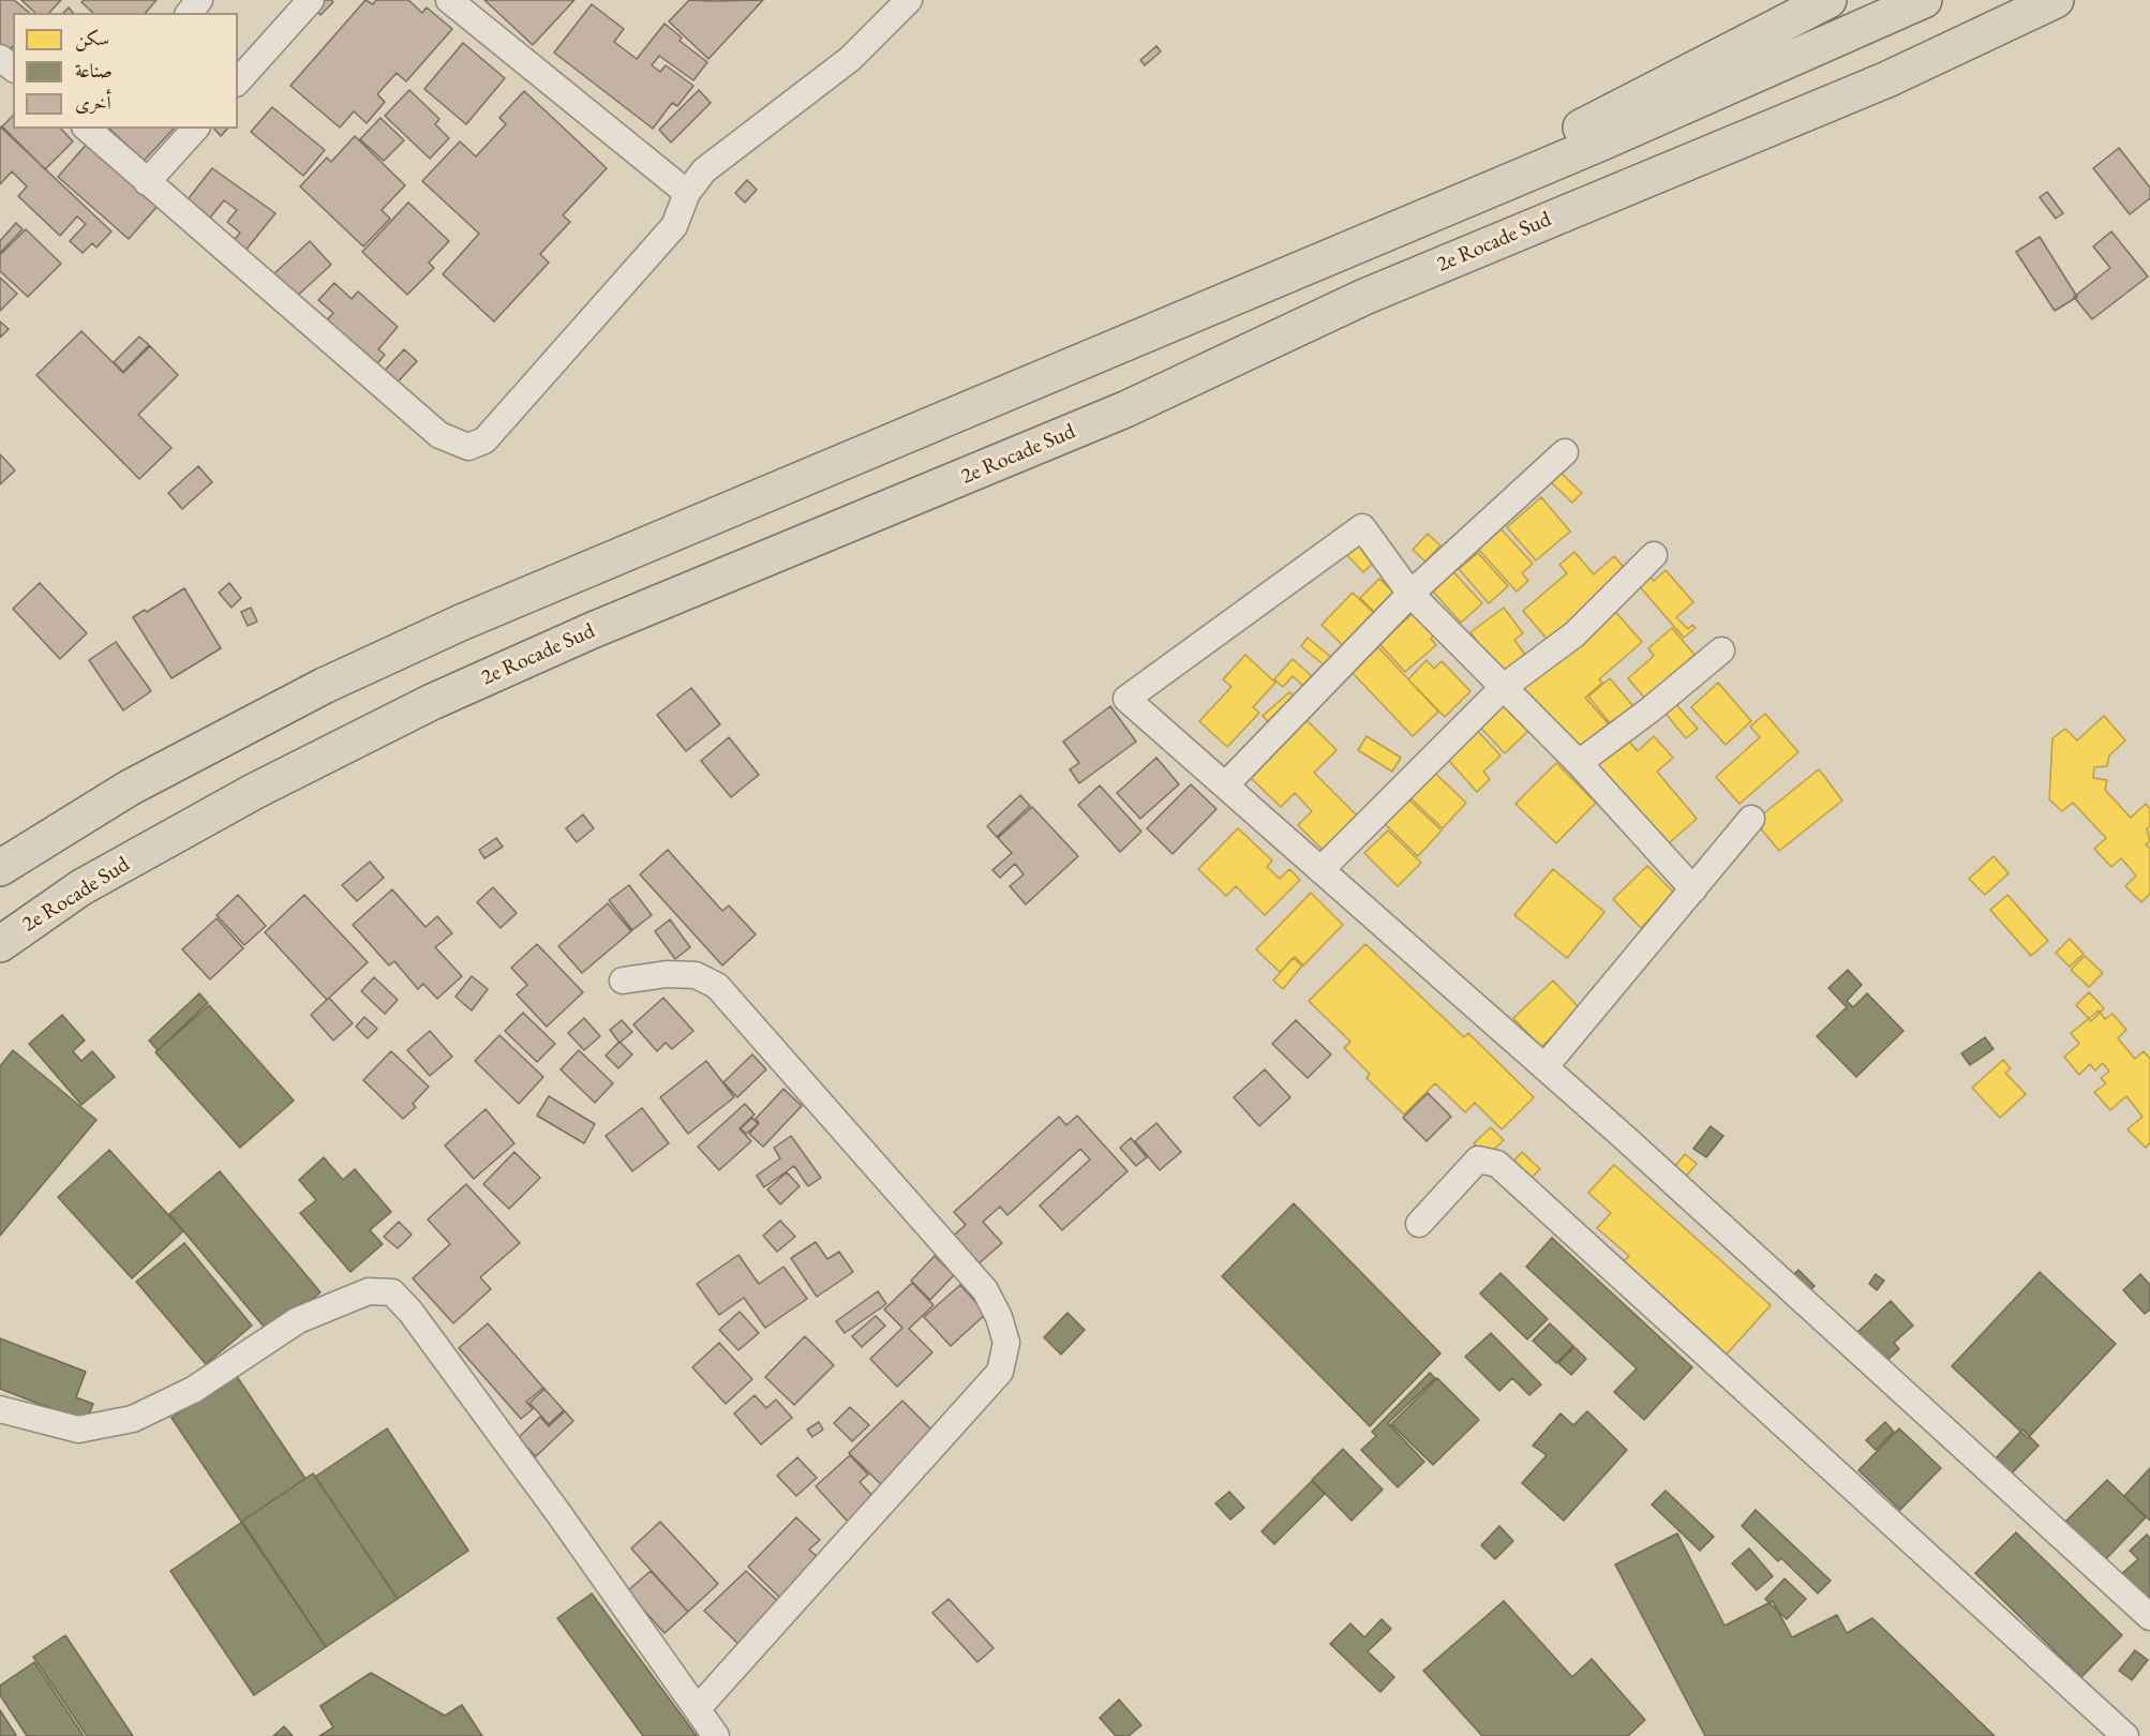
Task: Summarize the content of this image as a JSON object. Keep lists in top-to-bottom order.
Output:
{
  "streets": {
    "highway": ["2e Rocade Sud"]
  },
  "legend": ["سكن", "صناعة", "أخرى"]
}
